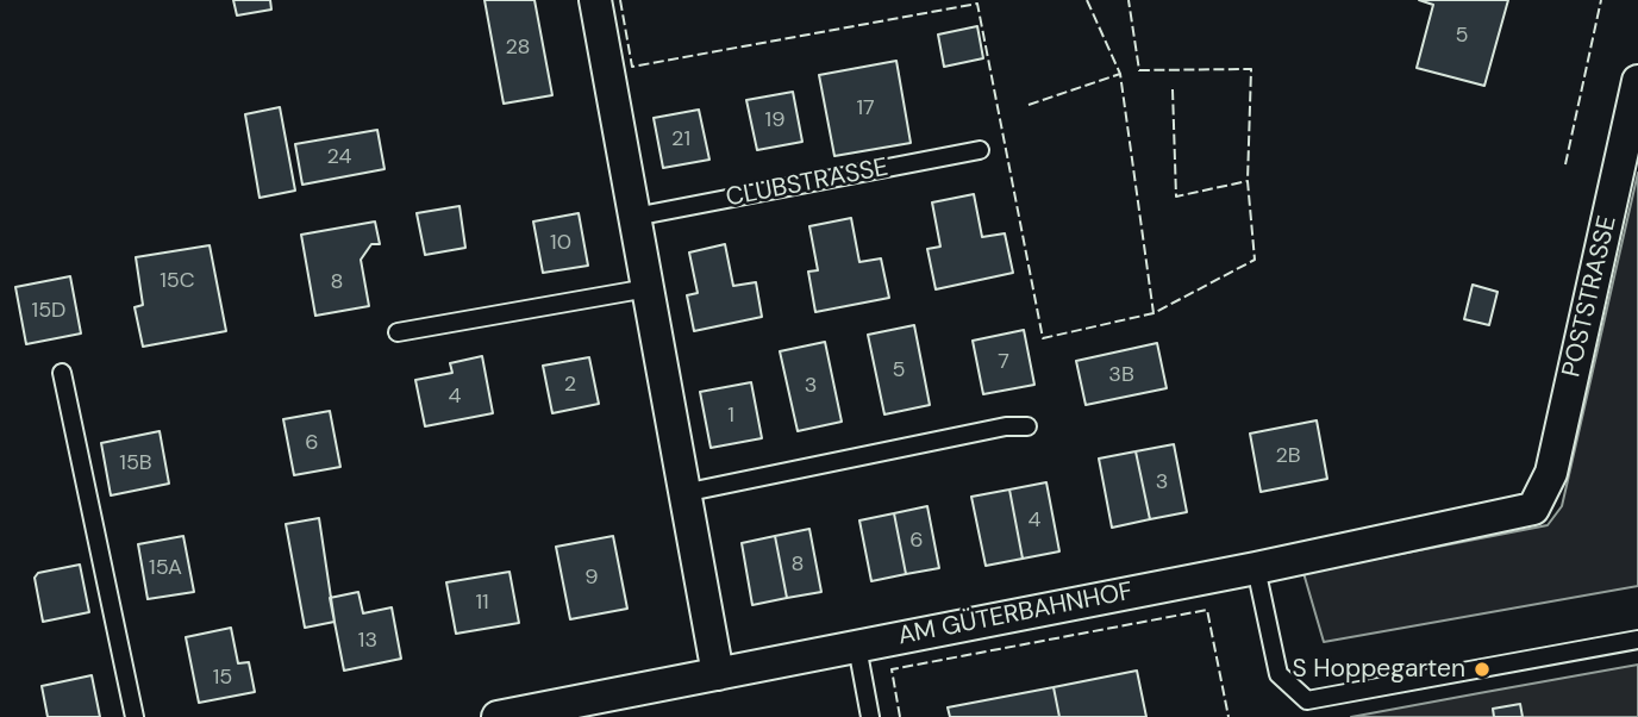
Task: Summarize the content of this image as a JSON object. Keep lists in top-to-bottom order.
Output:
{
  "streets": {
    "street": ["POSTSTRASSE", "AM GÜTERBAHNHOF"],
    "lane": ["CLUBSTRASSE"]
  },
  "crossings": [
    ["POSTSTRASSE", "AM GÜTERBAHNHOF"]
  ],
  "places": ["S Hoppegarten"],
  "house_numbers": [
    "5",
    "28",
    "17",
    "19",
    "21",
    "24",
    "10",
    "15C",
    "8",
    "15D",
    "7",
    "5",
    "3B",
    "2",
    "3",
    "4",
    "1",
    "6",
    "2B",
    "15B",
    "3",
    "4",
    "6",
    "8",
    "15A",
    "9",
    "11",
    "13",
    "15"
  ]
}
